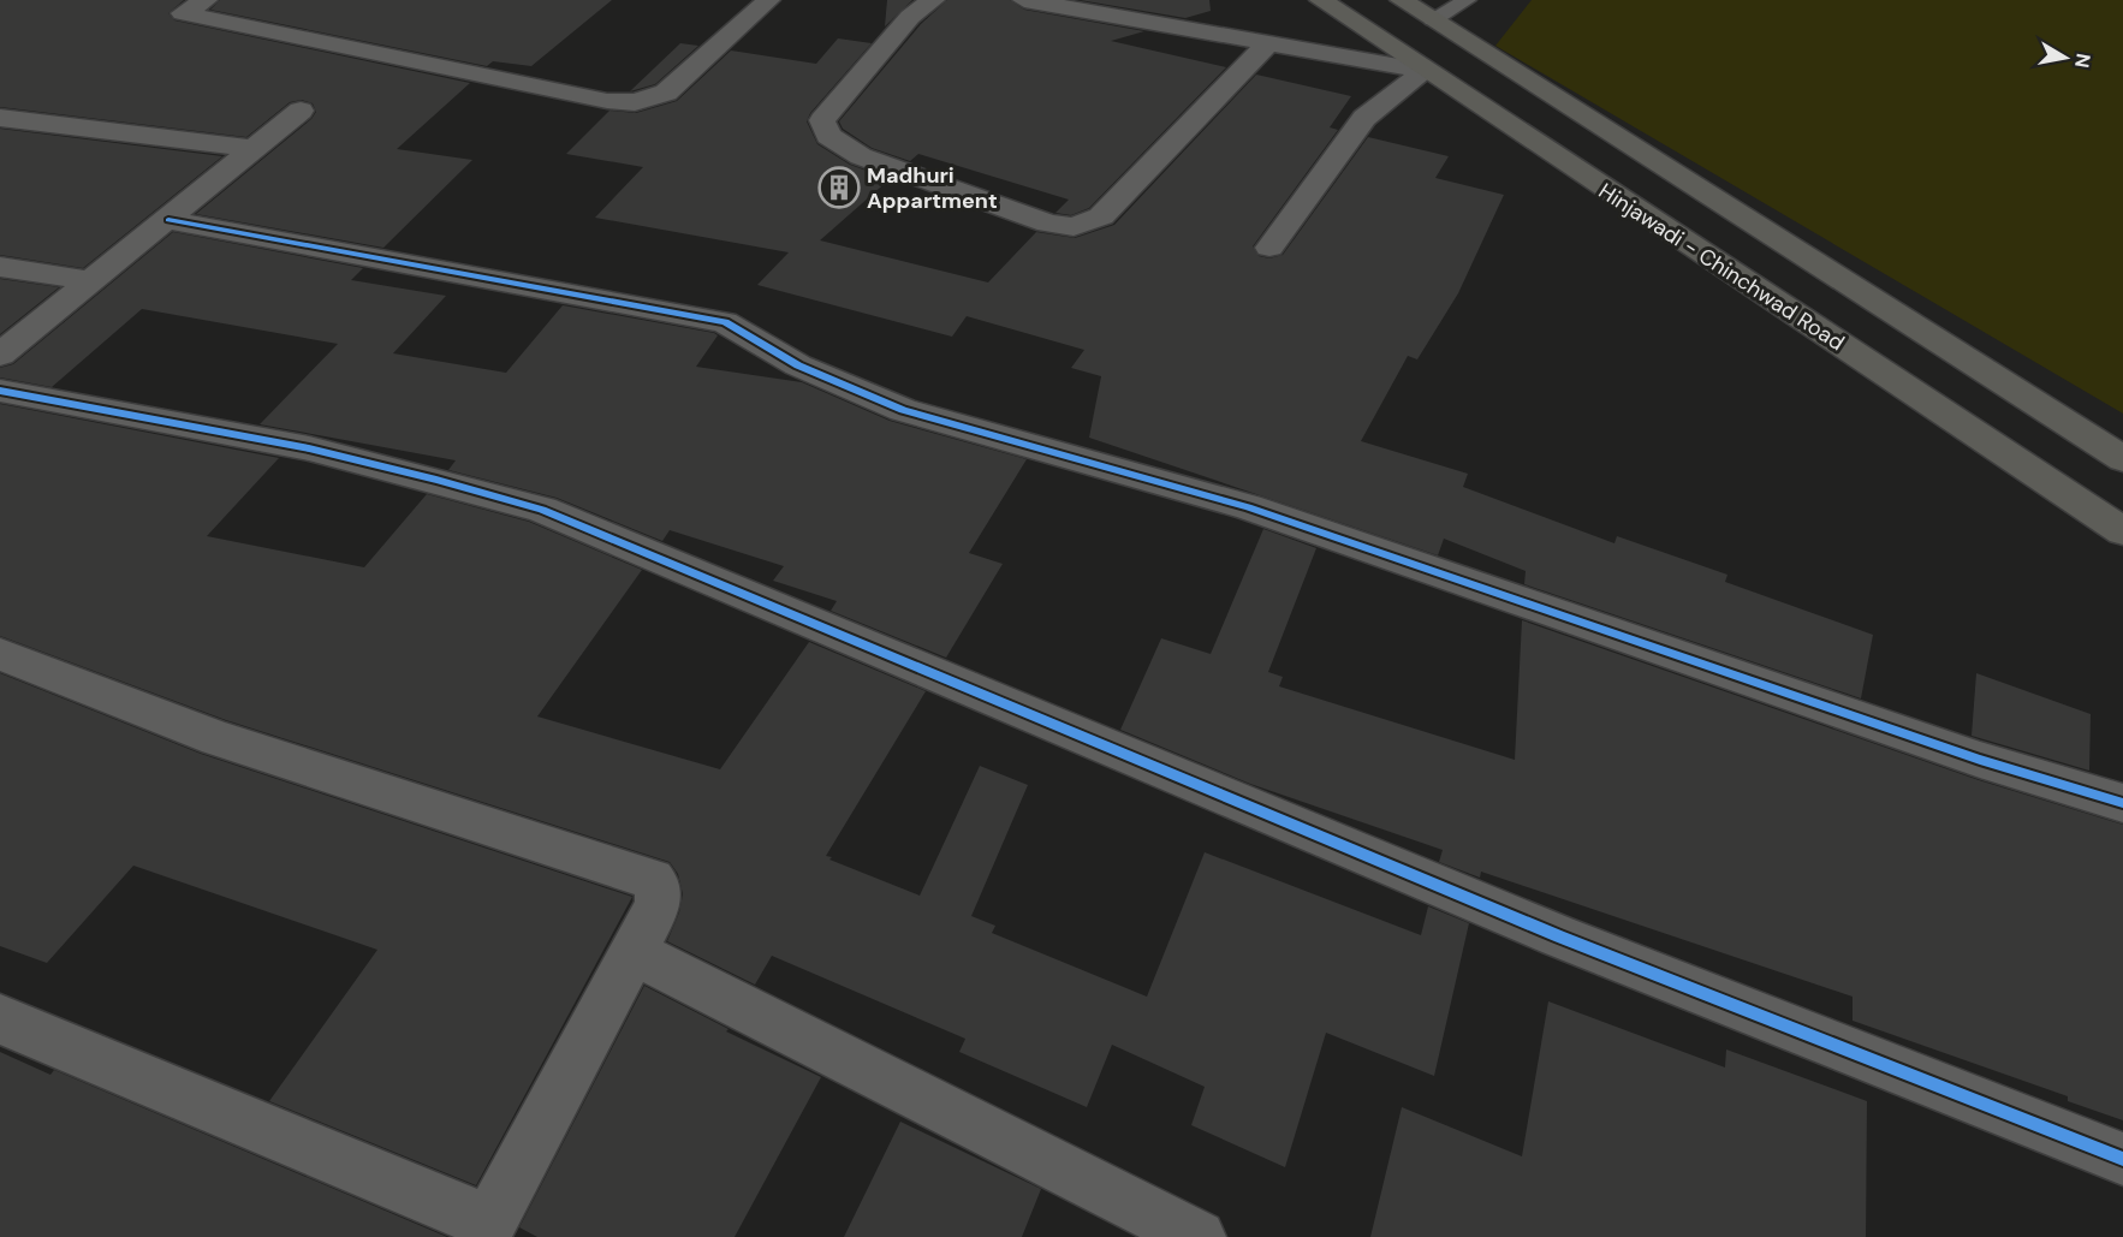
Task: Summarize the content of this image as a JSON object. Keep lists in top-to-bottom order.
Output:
{
  "streets": {
    "main road": ["Hinjawadi - Chinchwad Road"]
  },
  "places": {
    "building": ["Madhuri Appartment"]
  },
  "north": "right"
}
